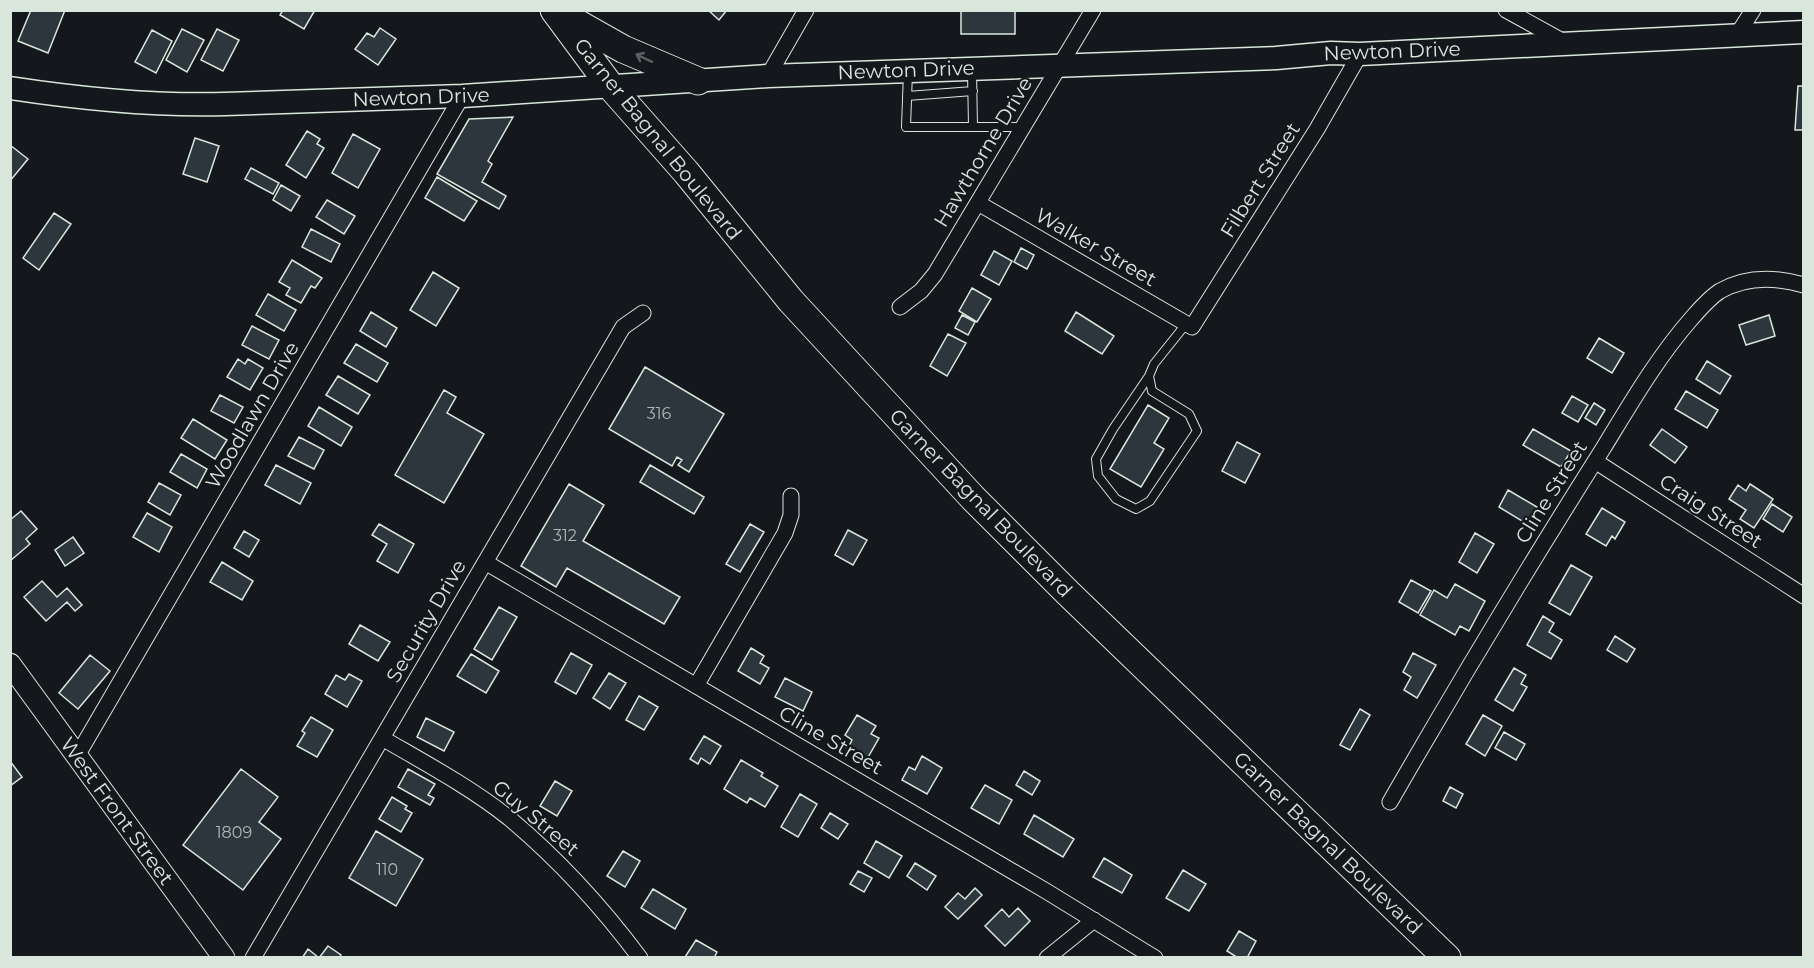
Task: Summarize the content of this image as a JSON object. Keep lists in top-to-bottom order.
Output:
{
  "streets": {
    "highway": ["Garner Bagnal Boulevard"],
    "main road": ["Newton Drive", "West Front Street"],
    "street": [
      "Hawthorne Drive",
      "Filbert Street",
      "Walker Street",
      "Woodlawn Drive",
      "Cline Street",
      "Craig Street",
      "Security Drive",
      "Guy Street"
    ]
  },
  "crossings": [
    ["Newton Drive", "Garner Bagnal Boulevard"],
    ["Newton Drive", "Hawthorne Drive"],
    ["Newton Drive", "Filbert Street"],
    ["Newton Drive", "Woodlawn Drive"],
    ["Hawthorne Drive", "Walker Street"],
    ["Filbert Street", "Walker Street"],
    ["Woodlawn Drive", "West Front Street"],
    ["Cline Street", "Craig Street"],
    ["Cline Street", "Security Drive"],
    ["Security Drive", "Guy Street"]
  ],
  "house_numbers": [
    "316",
    "312",
    "1809",
    "110"
  ]
}
